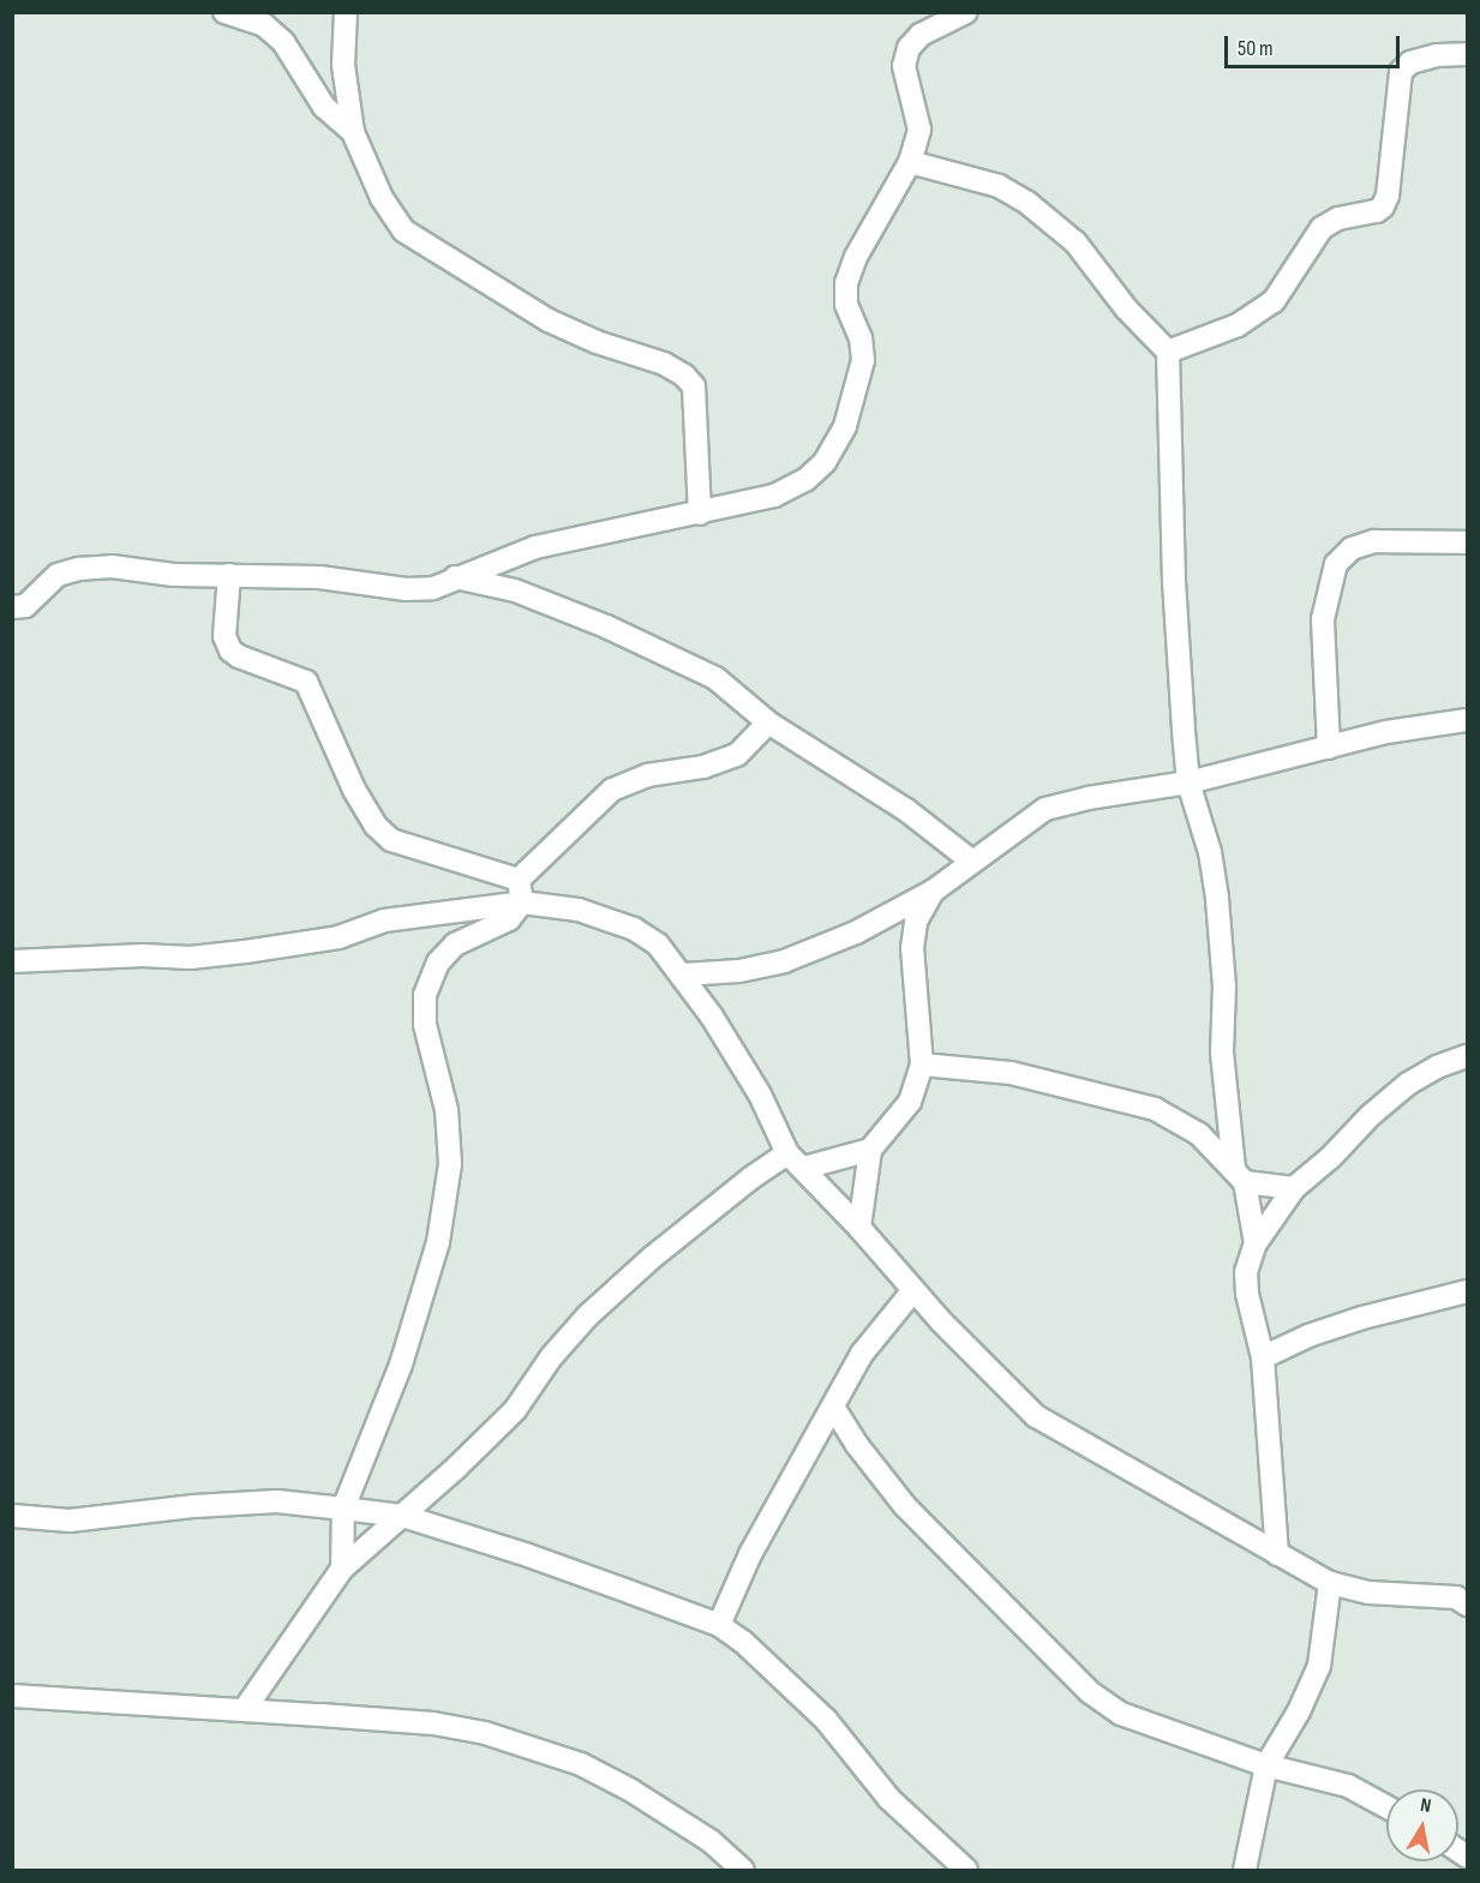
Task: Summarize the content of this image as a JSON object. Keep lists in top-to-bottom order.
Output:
{
  "scale_bar": "50 m",
  "north": "top"
}
